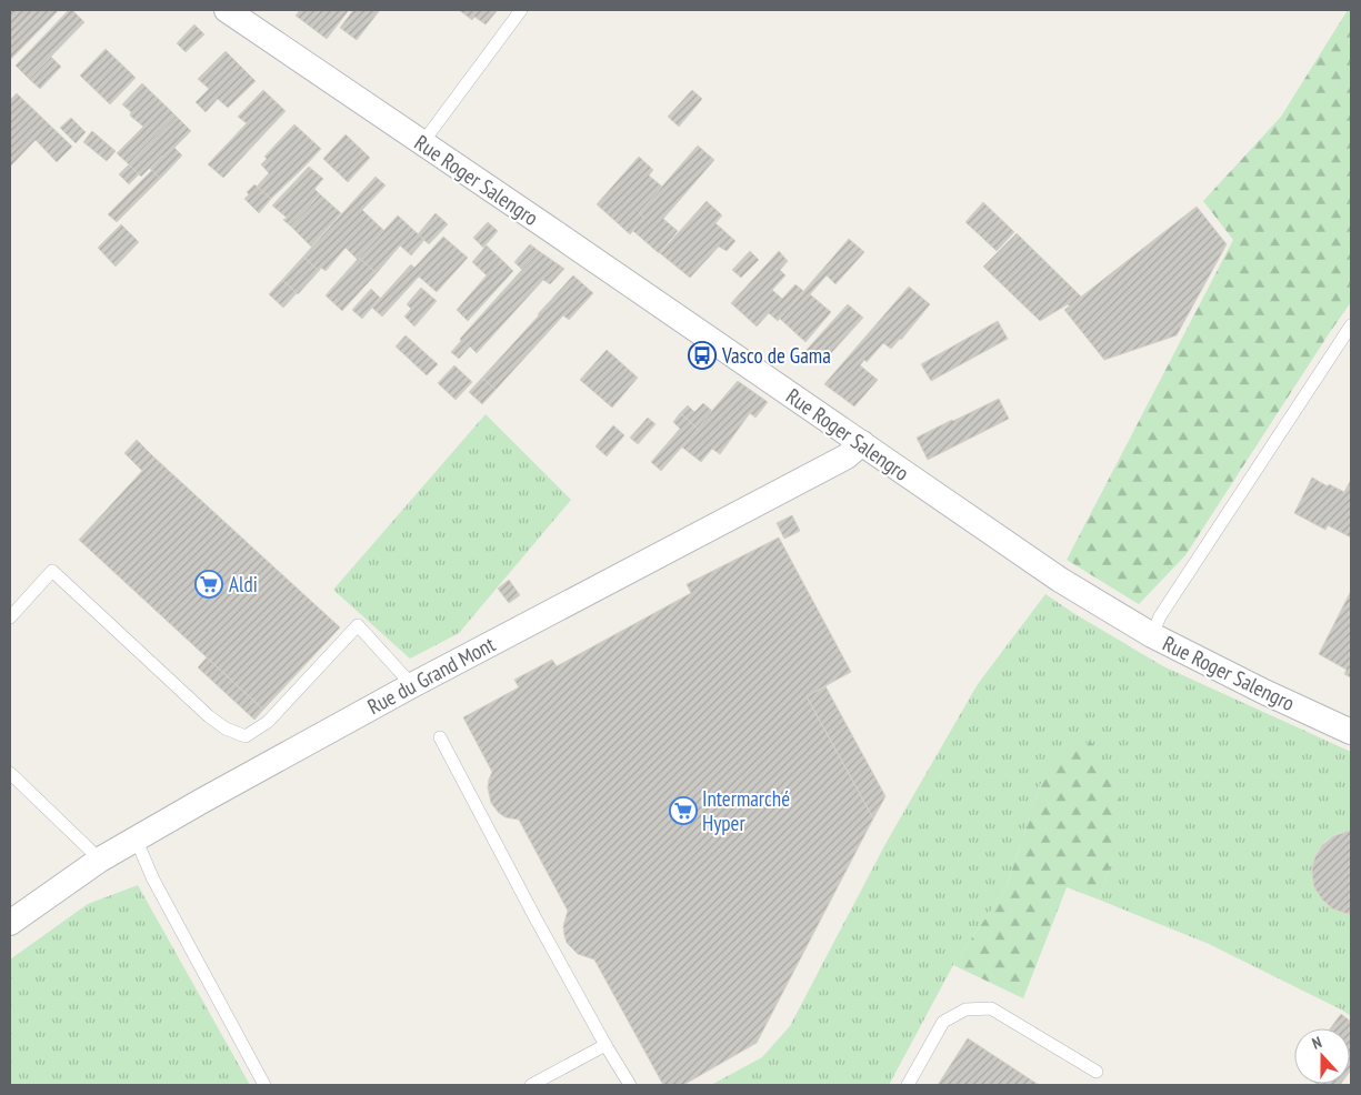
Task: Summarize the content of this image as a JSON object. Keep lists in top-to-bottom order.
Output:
{
  "streets": {
    "street": ["Rue Roger Salengro", "Rue du Grand Mont"]
  },
  "crossings": [
    ["Rue Roger Salengro", "Rue du Grand Mont"]
  ],
  "places": {
    "bus stop": ["Vasco de Gama"],
    "supermarket": ["Aldi", "Intermarché Hyper"]
  },
  "north": "top"
}
